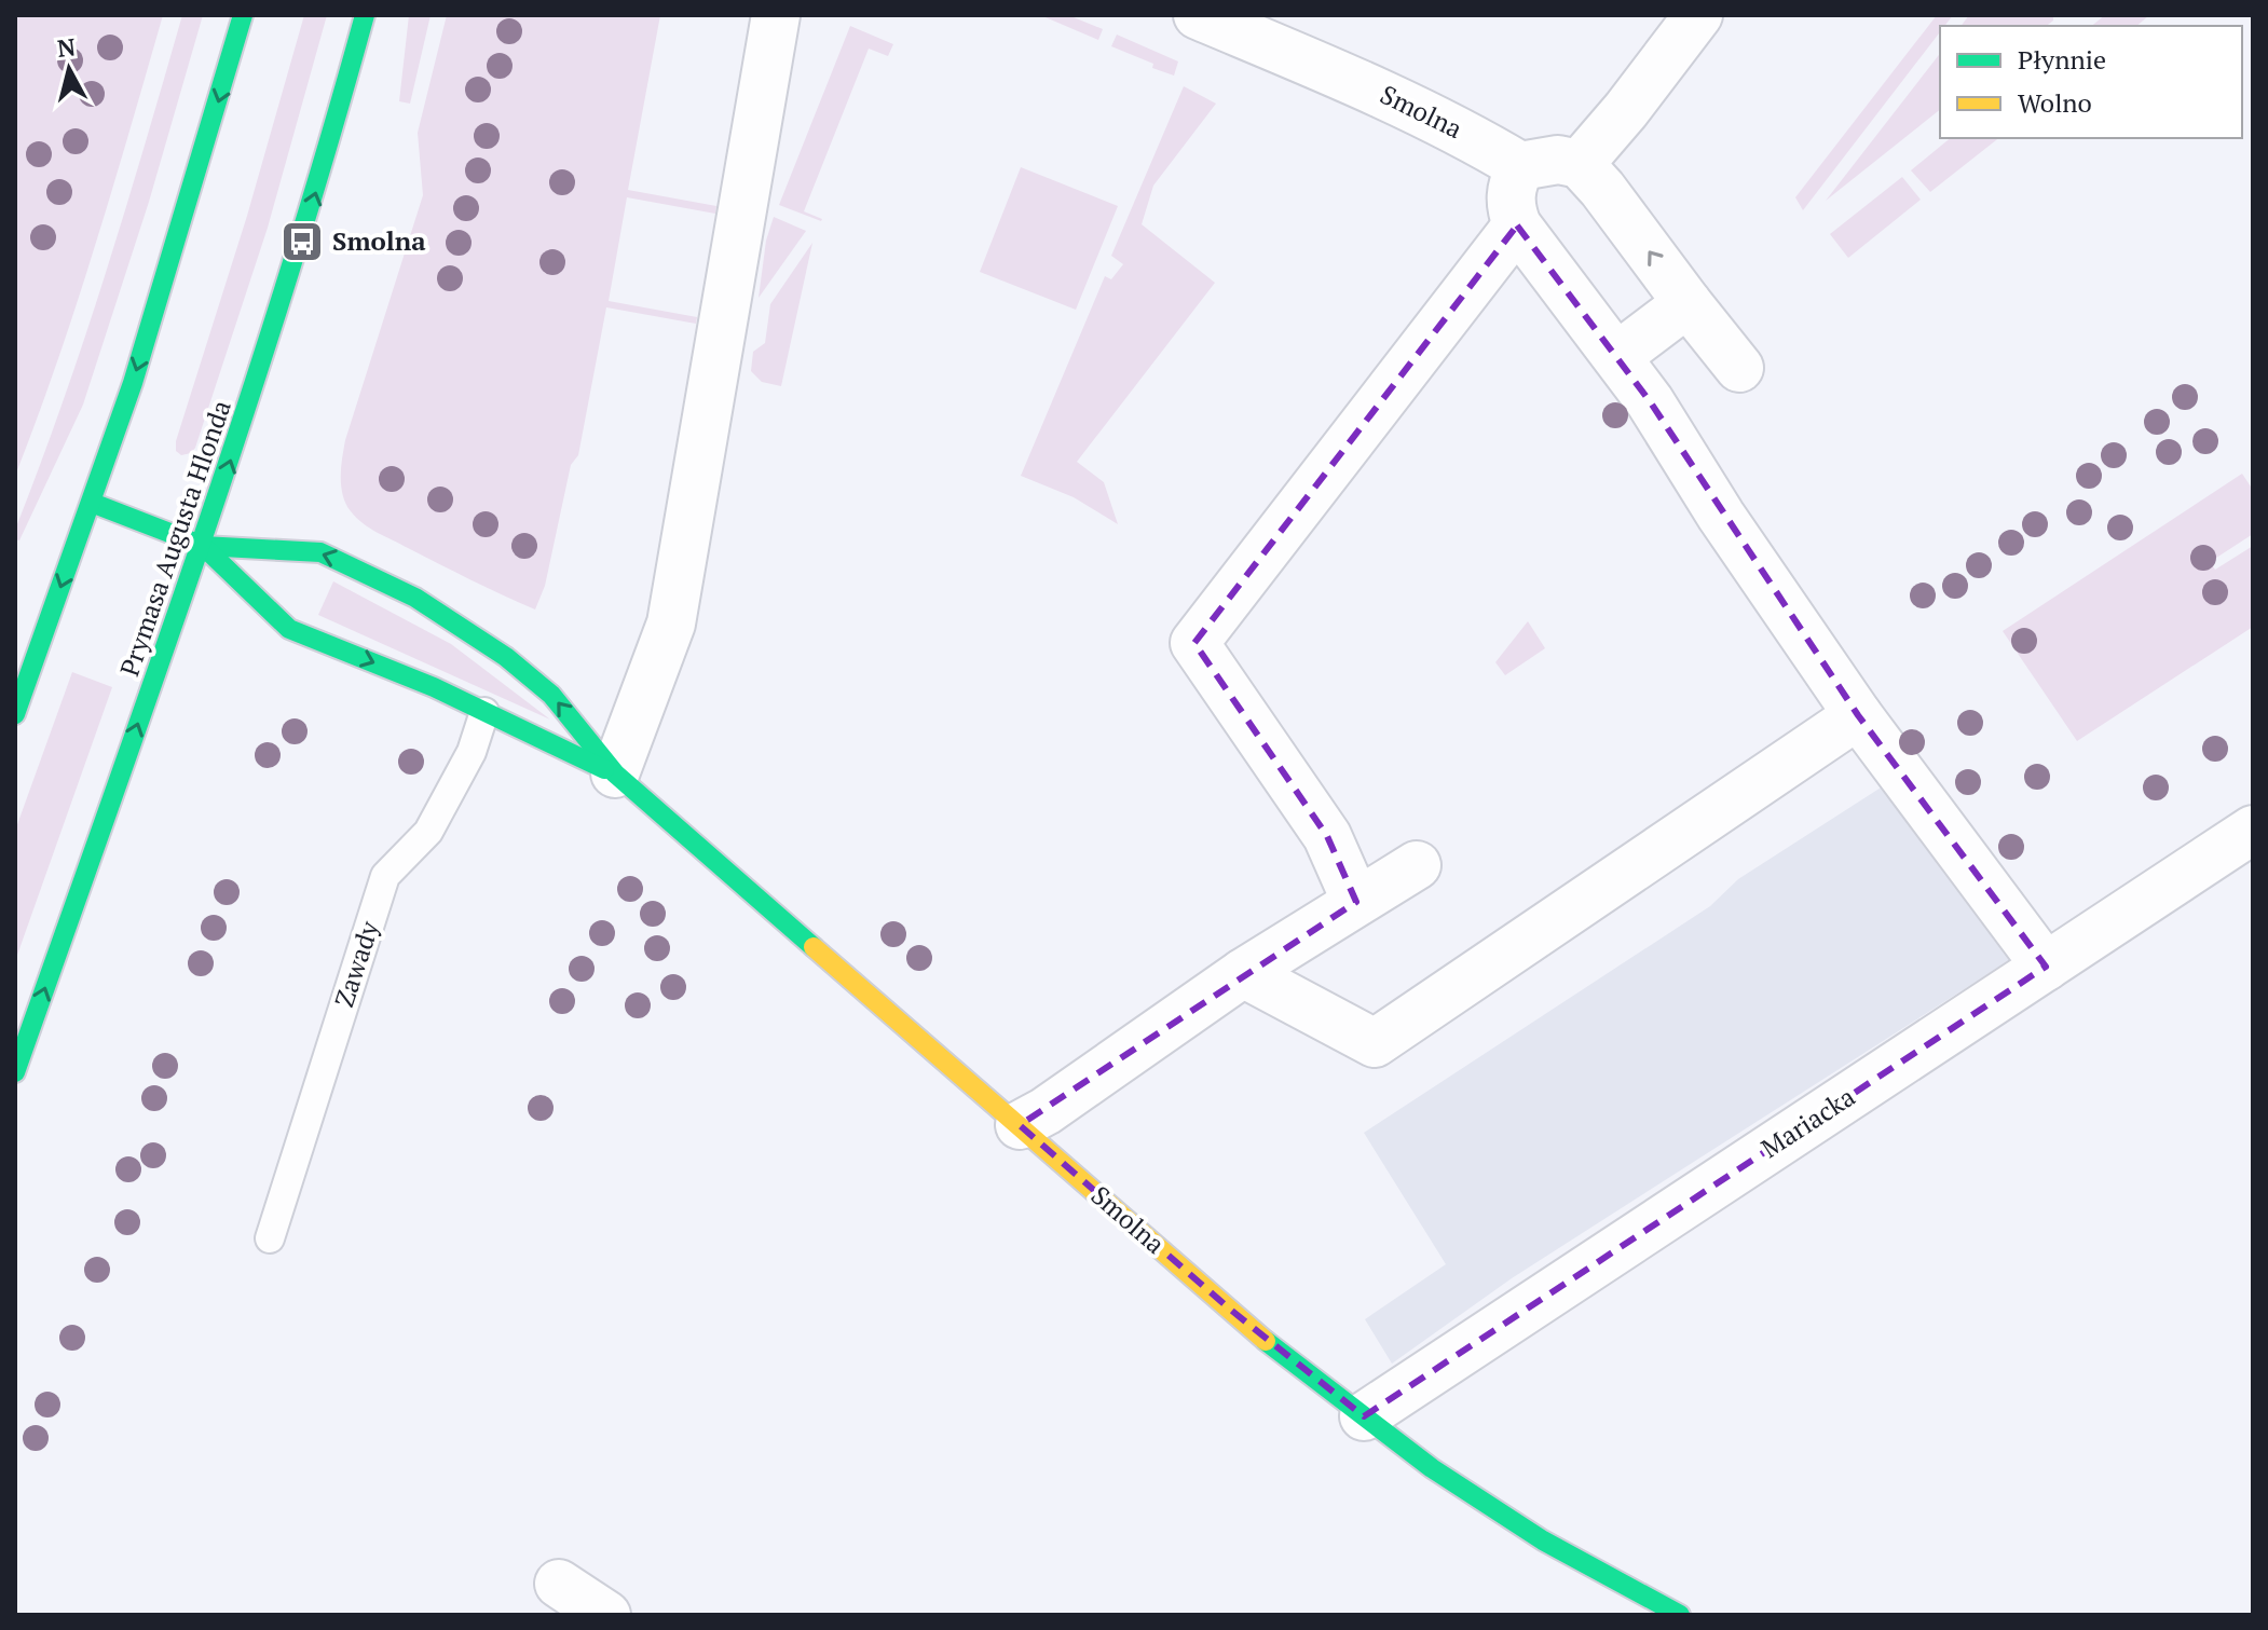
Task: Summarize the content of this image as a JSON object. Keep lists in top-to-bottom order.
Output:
{
  "streets": {
    "street": ["Smolna", "Prymasa Augusta Hlonda", "Mariacka"],
    "lane": ["Zawady"]
  },
  "crossings": [
    ["Smolna", "Prymasa Augusta Hlonda"],
    ["Smolna", "Zawady"],
    ["Smolna", "Mariacka"]
  ],
  "places": {
    "bus stop": ["Smolna"]
  },
  "legend": ["Płynnie", "Wolno"],
  "north": "top"
}
